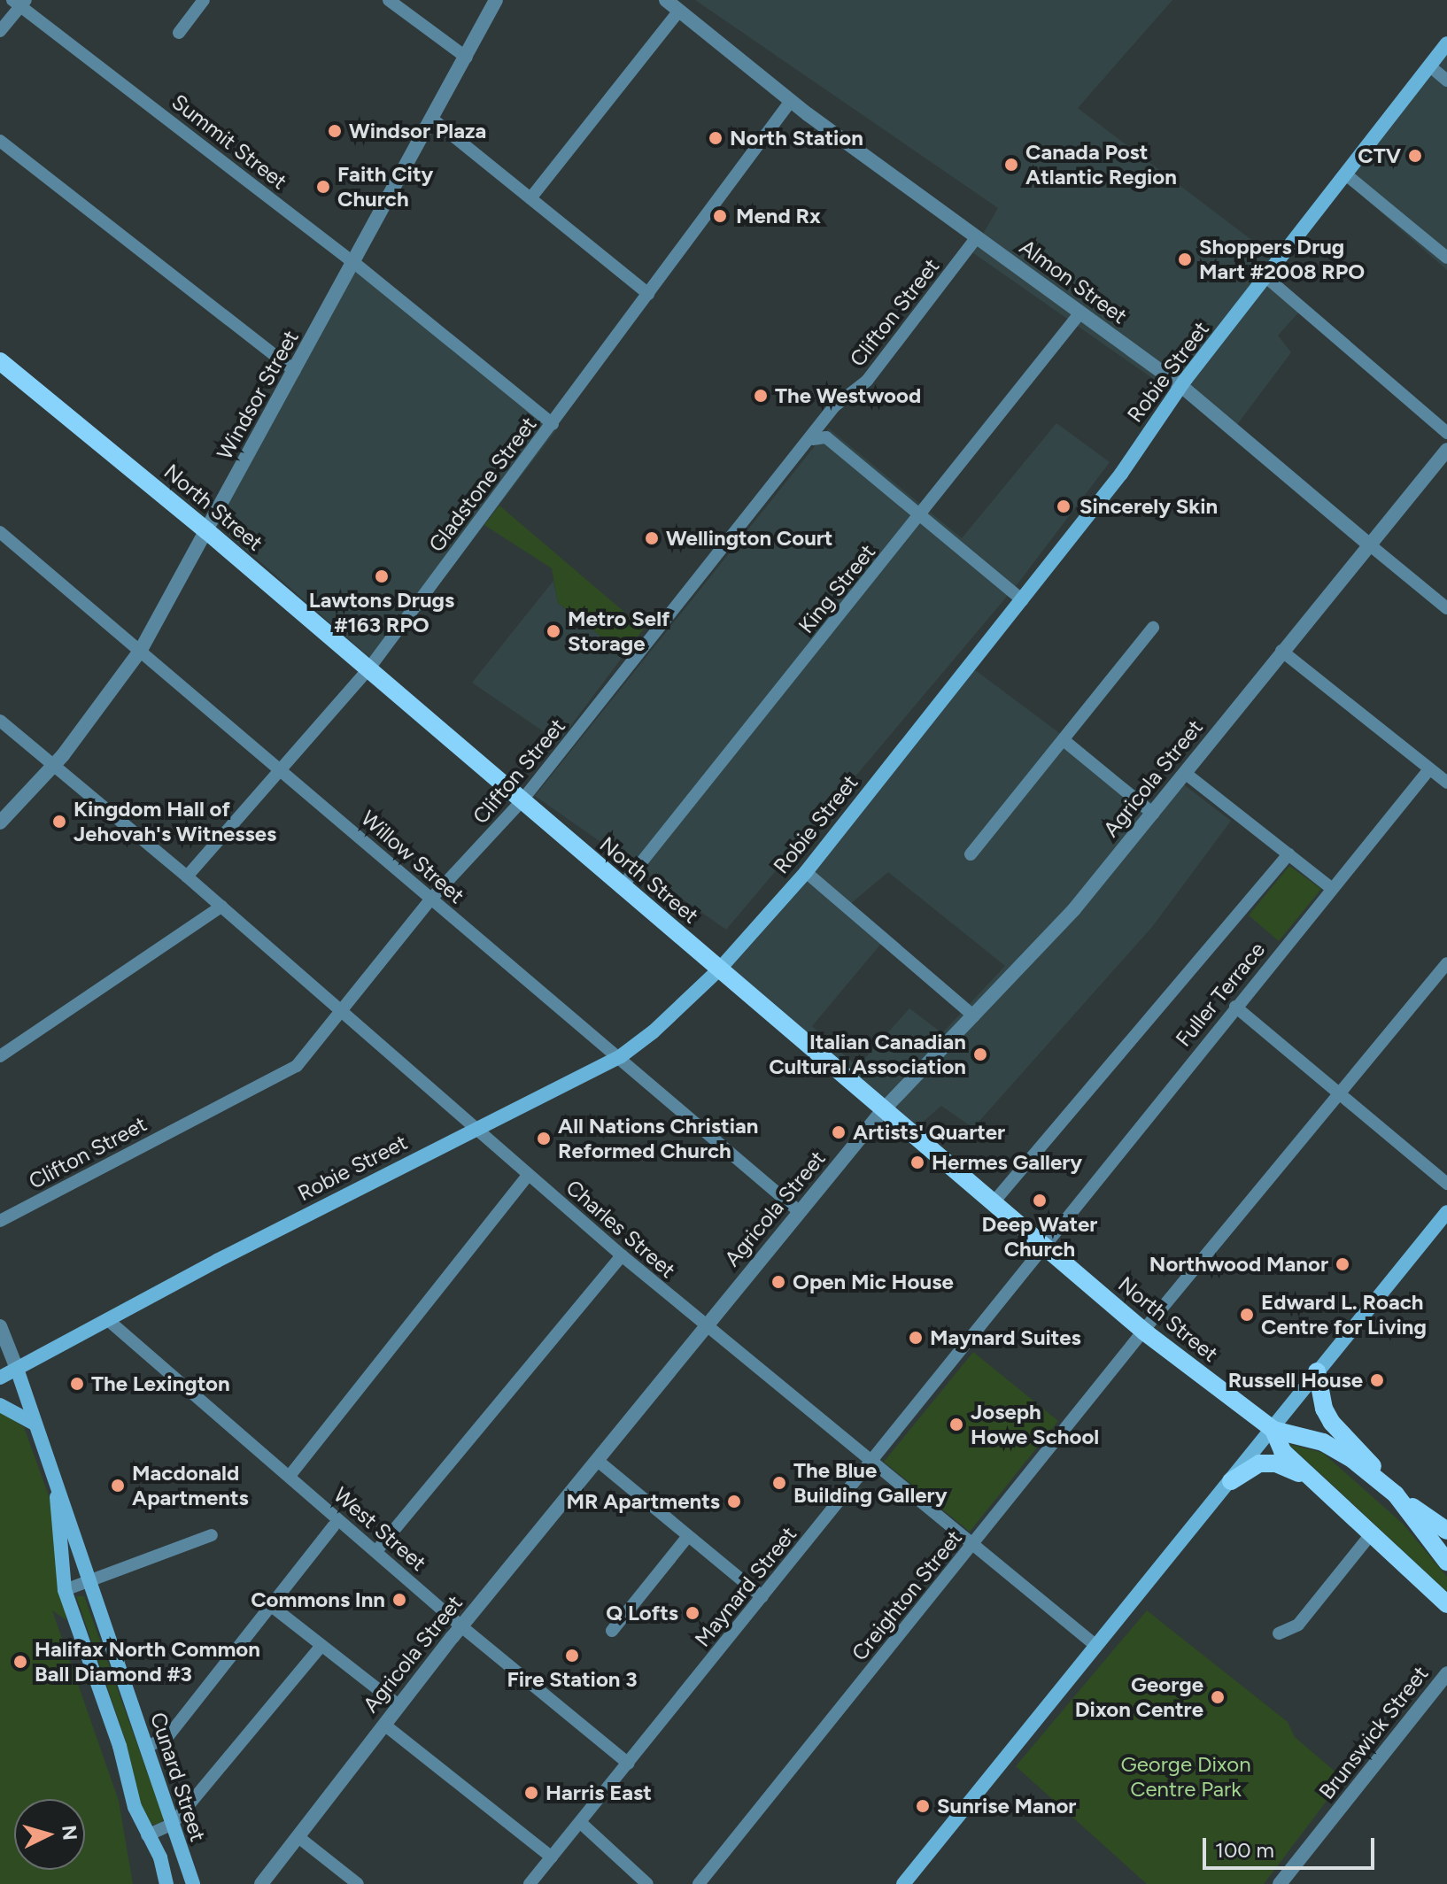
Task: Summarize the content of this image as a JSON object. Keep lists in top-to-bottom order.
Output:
{
  "streets": {
    "main road": ["Robie Street", "North Street", "Cunard Street"],
    "street": [
      "Summit Street",
      "Almon Street",
      "Clifton Street",
      "Windsor Street",
      "Gladstone Street",
      "King Street",
      "Agricola Street",
      "Willow Street",
      "Fuller Terrace",
      "Charles Street",
      "West Street",
      "Maynard Street",
      "Creighton Street",
      "Brunswick Street"
    ]
  },
  "crossings": [
    ["Summit Street", "Windsor Street"],
    ["Summit Street", "Gladstone Street"],
    ["Almon Street", "Clifton Street"],
    ["Almon Street", "Robie Street"],
    ["Almon Street", "Gladstone Street"],
    ["Almon Street", "King Street"],
    ["Almon Street", "Agricola Street"],
    ["Clifton Street", "North Street"],
    ["Clifton Street", "Willow Street"],
    ["Clifton Street", "Charles Street"],
    ["Robie Street", "North Street"],
    ["Robie Street", "Willow Street"],
    ["Robie Street", "Charles Street"],
    ["Robie Street", "West Street"],
    ["Robie Street", "Cunard Street"],
    ["Windsor Street", "North Street"],
    ["Windsor Street", "Willow Street"],
    ["Windsor Street", "Charles Street"],
    ["Gladstone Street", "North Street"],
    ["Gladstone Street", "Willow Street"],
    ["Gladstone Street", "Charles Street"],
    ["North Street", "King Street"],
    ["North Street", "Agricola Street"],
    ["North Street", "Fuller Terrace"],
    ["North Street", "Maynard Street"],
    ["North Street", "Creighton Street"],
    ["Agricola Street", "Willow Street"],
    ["Agricola Street", "Charles Street"],
    ["Agricola Street", "West Street"],
    ["Fuller Terrace", "Maynard Street"],
    ["Charles Street", "Maynard Street"],
    ["Charles Street", "Creighton Street"],
    ["West Street", "Maynard Street"]
  ],
  "parks": ["George Dixon Centre Park"],
  "places": [
    "Windsor Plaza",
    "North Station",
    "CTV",
    "Canada Post Atlantic Region",
    "Faith City Church",
    "Mend Rx",
    "Shoppers Drug Mart #2008 RPO",
    "The Westwood",
    "Sincerely Skin",
    "Wellington Court",
    "Lawtons Drugs #163 RPO",
    "Metro Self Storage",
    "Kingdom Hall of Jehovah's Witnesses",
    "Italian Canadian Cultural Association",
    "Artists' Quarter",
    "All Nations Christian Reformed Church",
    "Hermes Gallery",
    "Deep Water Church",
    "Northwood Manor",
    "Open Mic House",
    "Edward L. Roach Centre for Living",
    "Maynard Suites",
    "Russell House",
    "The Lexington",
    "Joseph Howe School",
    "The Blue Building Gallery",
    "Macdonald Apartments",
    "MR Apartments",
    "Commons Inn",
    "Q Lofts",
    "Fire Station 3",
    "Halifax North Common Ball Diamond #3",
    "George Dixon Centre",
    "Harris East",
    "Sunrise Manor"
  ],
  "scale_bar": "100 m",
  "north": "right"
}
